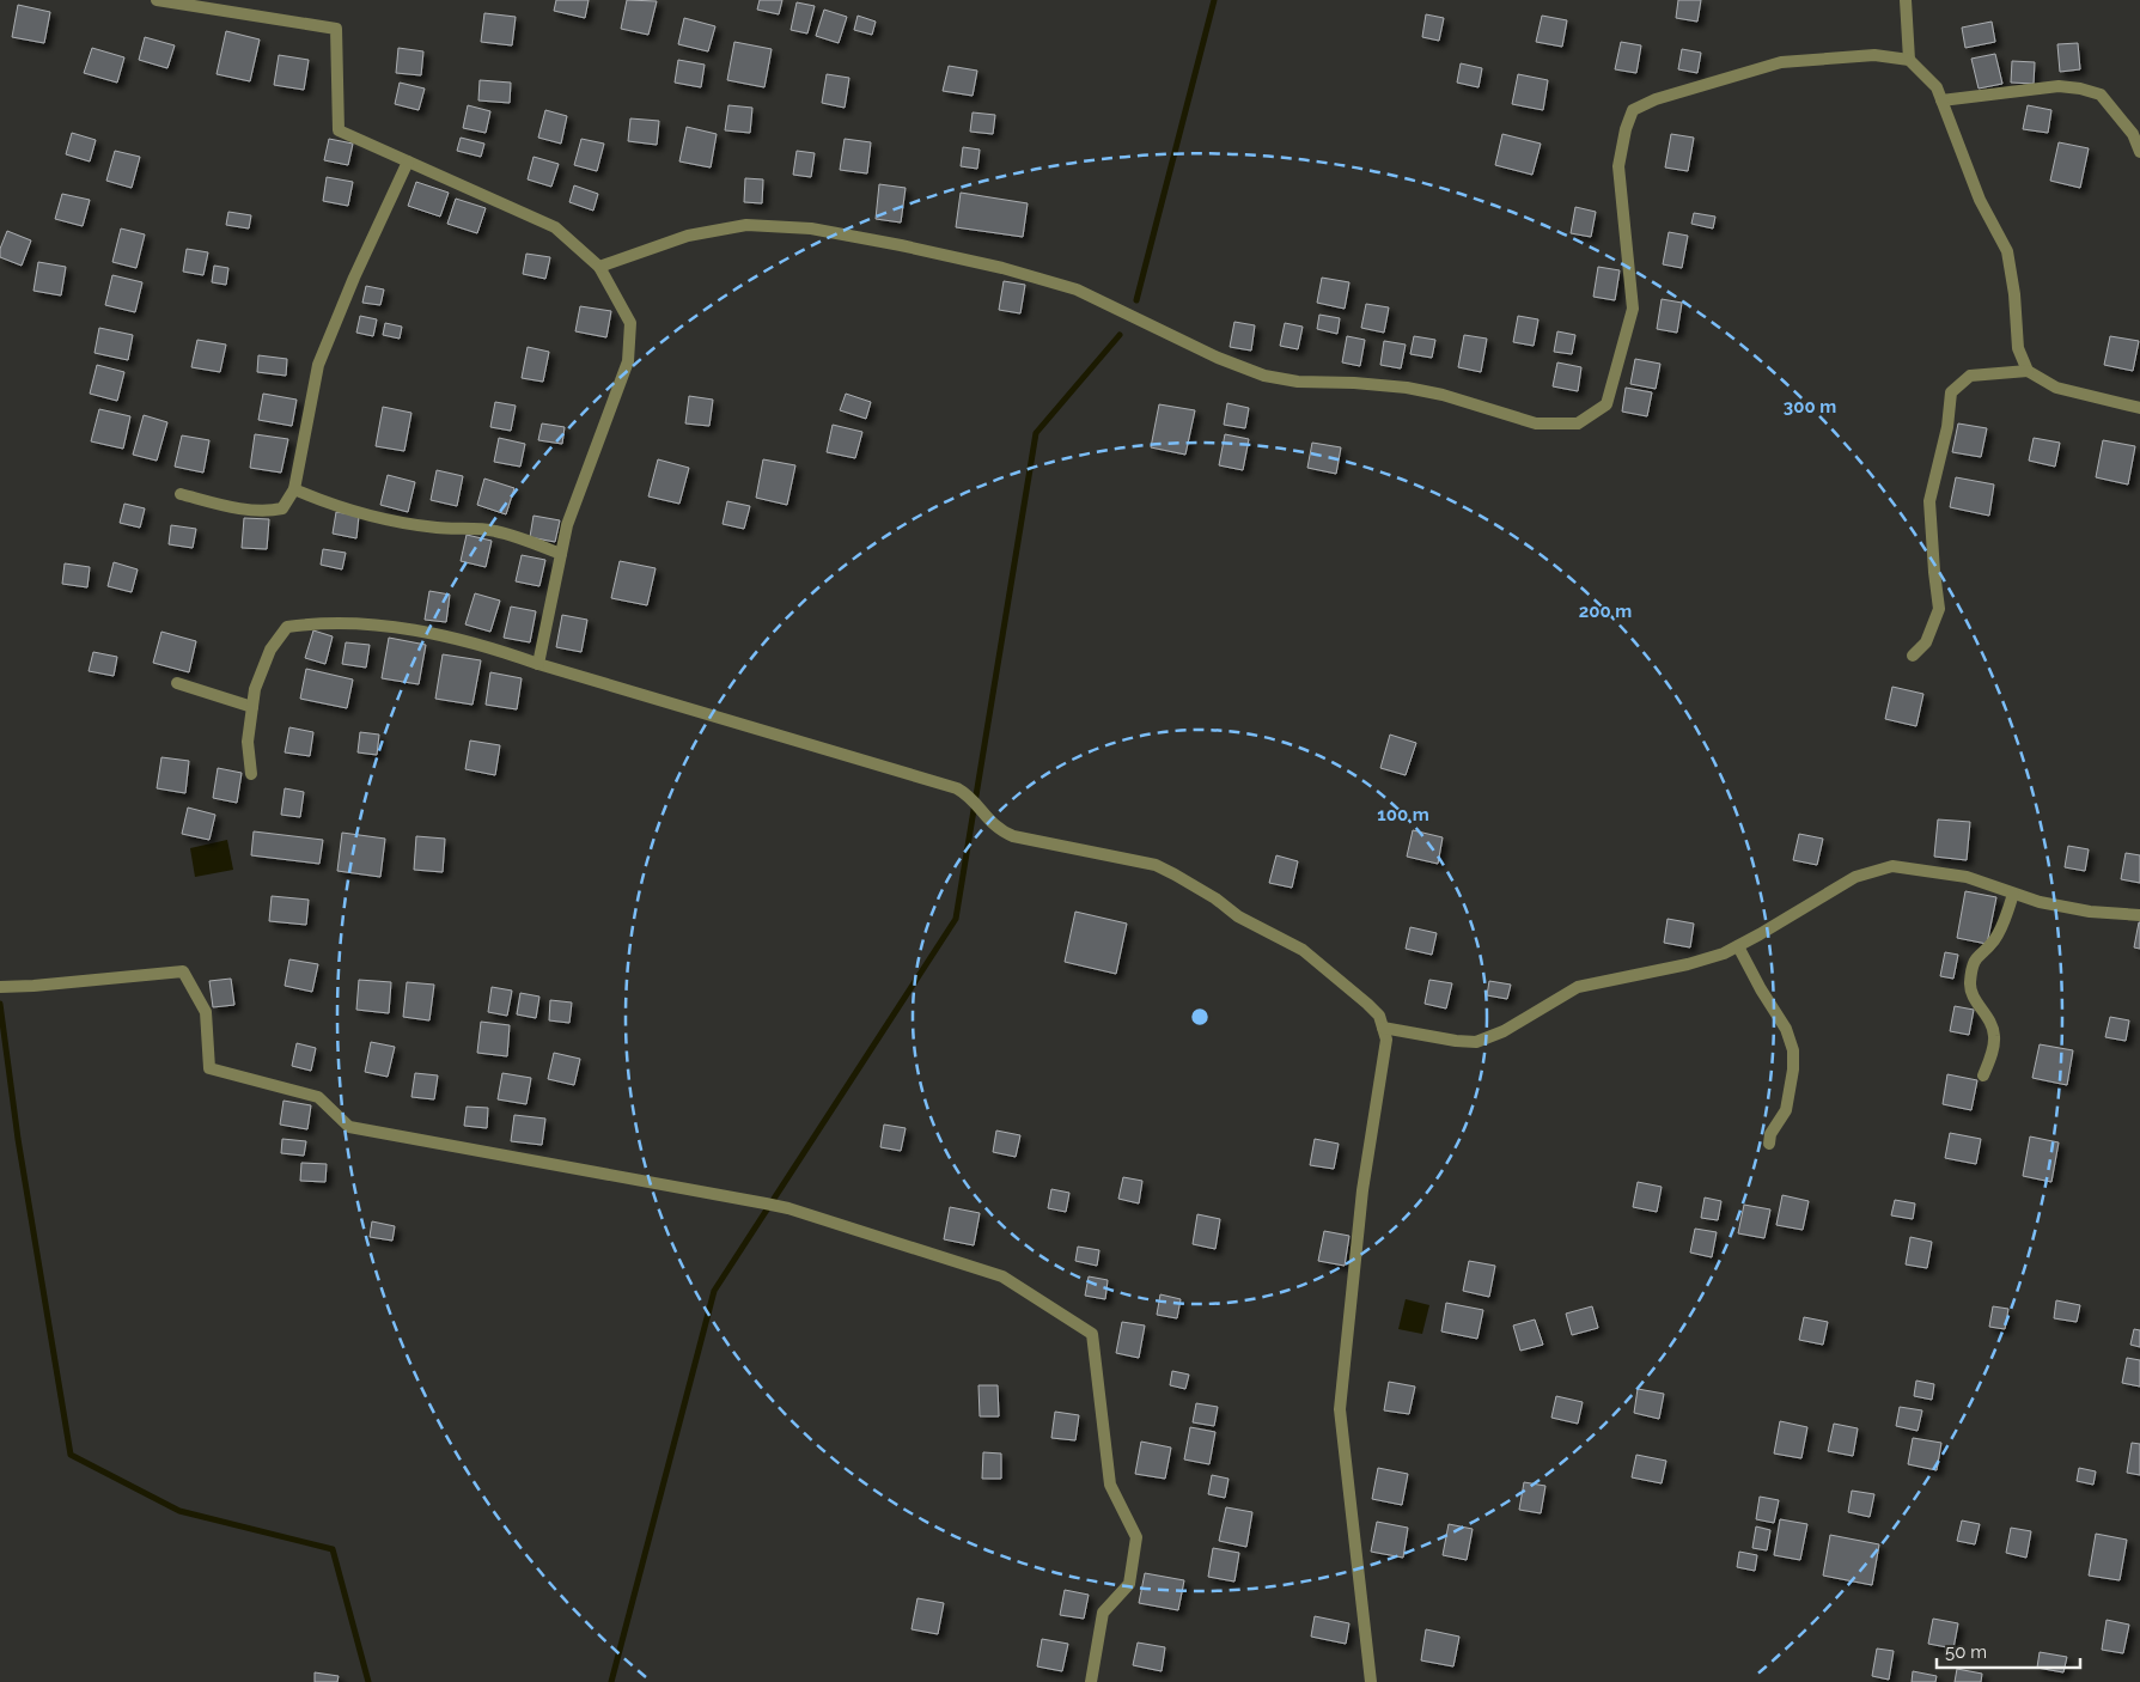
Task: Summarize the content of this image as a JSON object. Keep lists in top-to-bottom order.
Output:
{
  "scale_bar": "50 m",
  "rings": ["300 m", "200 m", "100 m"]
}
